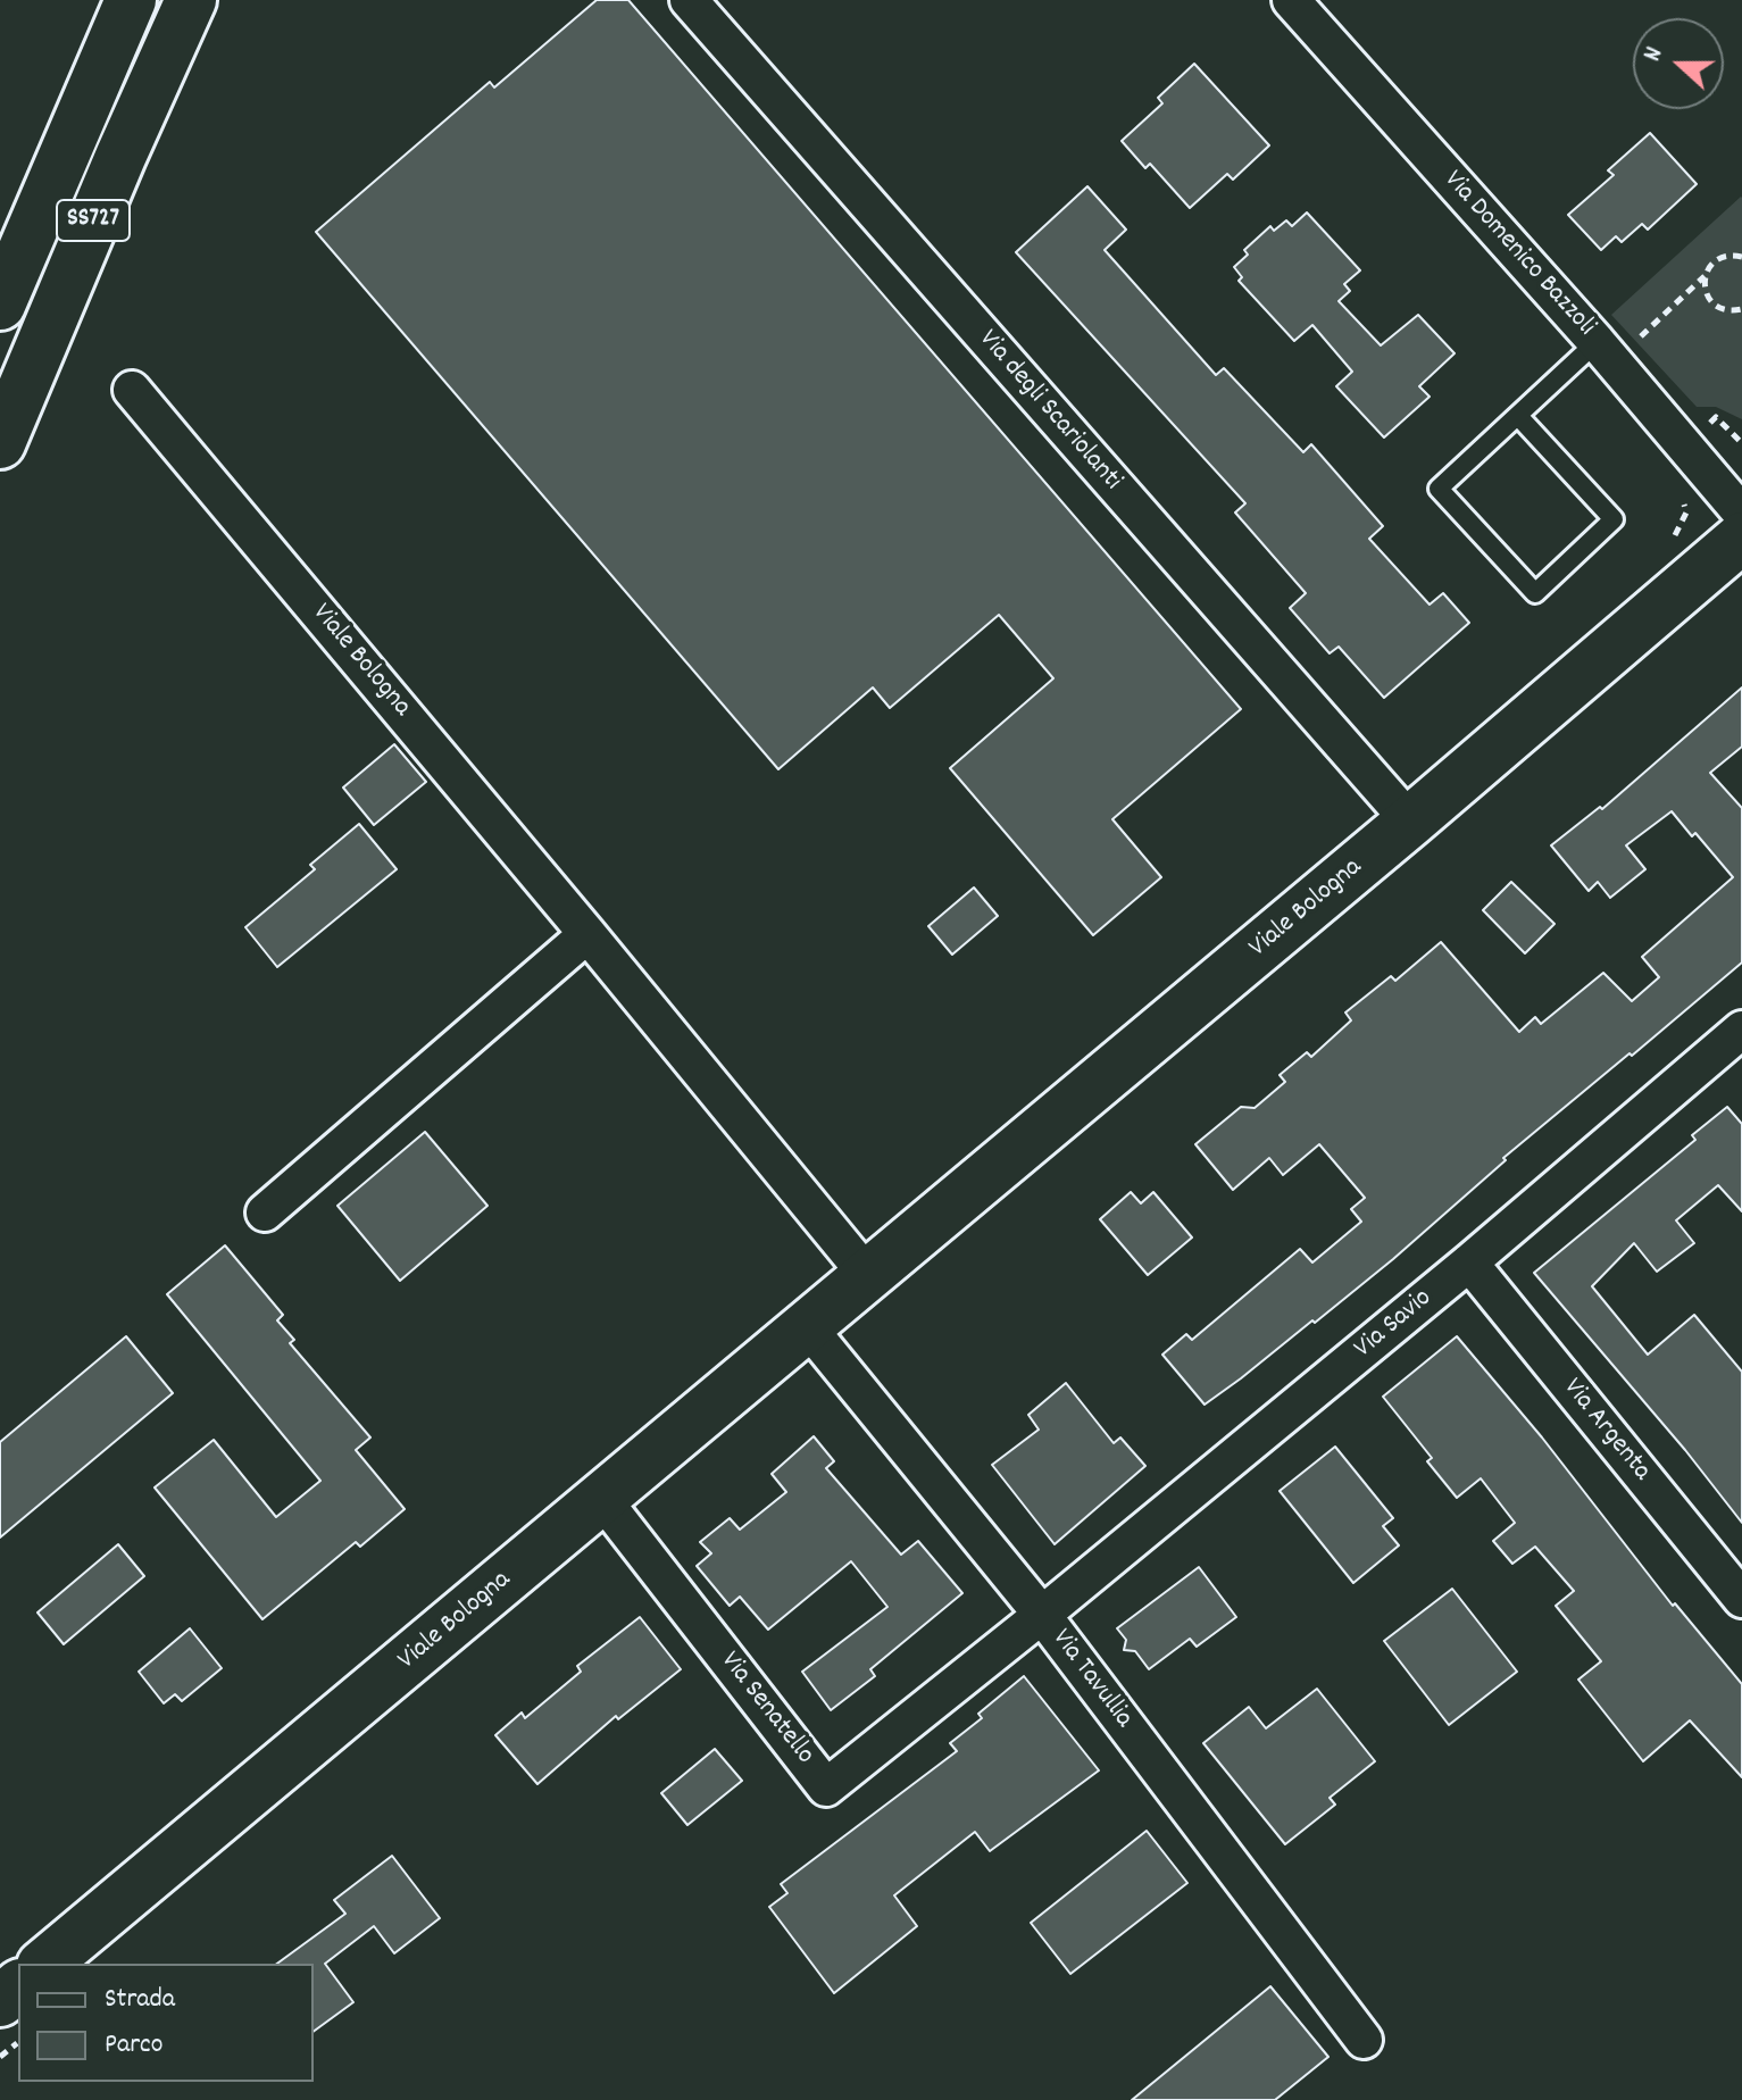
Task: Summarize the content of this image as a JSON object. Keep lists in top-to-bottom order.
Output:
{
  "streets": {
    "main road": ["SS727", "Viale Bologna"],
    "street": [
      "Via Domenico Bazzoli",
      "Via degli Scariolanti",
      "Via Savio",
      "Via Argenta",
      "Via Tavullia",
      "Via Senatello"
    ]
  },
  "crossings": [
    ["Via degli Scariolanti", "Viale Bologna"],
    ["Viale Bologna", "Via Tavullia"],
    ["Viale Bologna", "Via Senatello"],
    ["Via Savio", "Via Argenta"],
    ["Via Savio", "Via Tavullia"],
    ["Via Savio", "Via Senatello"],
    ["Via Tavullia", "Via Senatello"]
  ],
  "legend": ["Strada", "Parco"],
  "north": "left"
}
